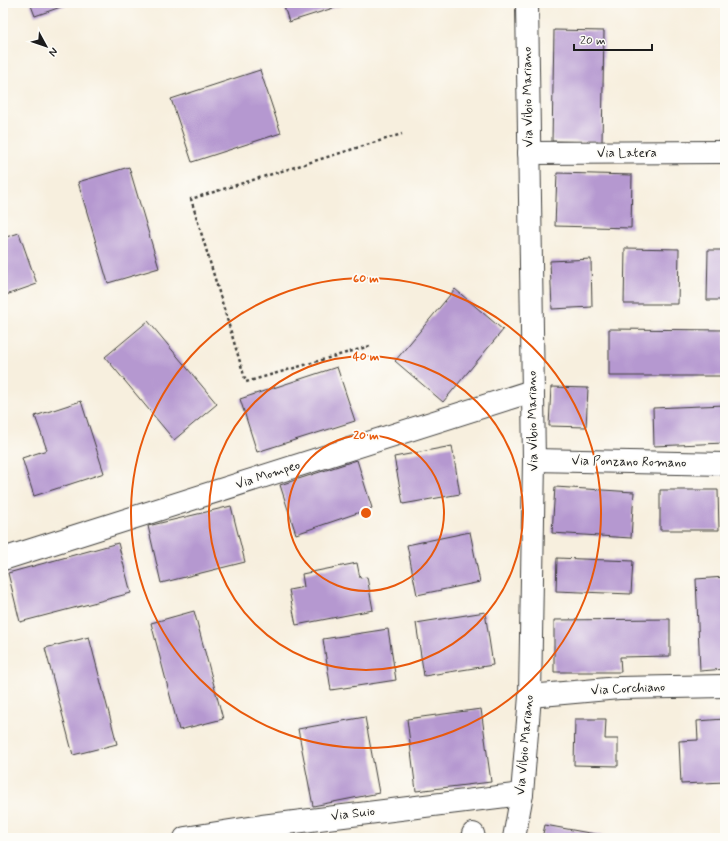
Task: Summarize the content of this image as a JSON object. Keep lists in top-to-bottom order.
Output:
{
  "streets": {
    "street": [
      "Via Vibio Mariano",
      "Via Latera",
      "Via Ponzano Romano",
      "Via Mompeo",
      "Via Corchiano",
      "Via Suio"
    ]
  },
  "crossings": [
    ["Via Vibio Mariano", "Via Latera"],
    ["Via Vibio Mariano", "Via Ponzano Romano"],
    ["Via Vibio Mariano", "Via Mompeo"],
    ["Via Vibio Mariano", "Via Corchiano"],
    ["Via Vibio Mariano", "Via Suio"]
  ],
  "scale_bar": "20 m",
  "north": "bottom right",
  "rings": ["60 m", "40 m", "20 m"]
}
